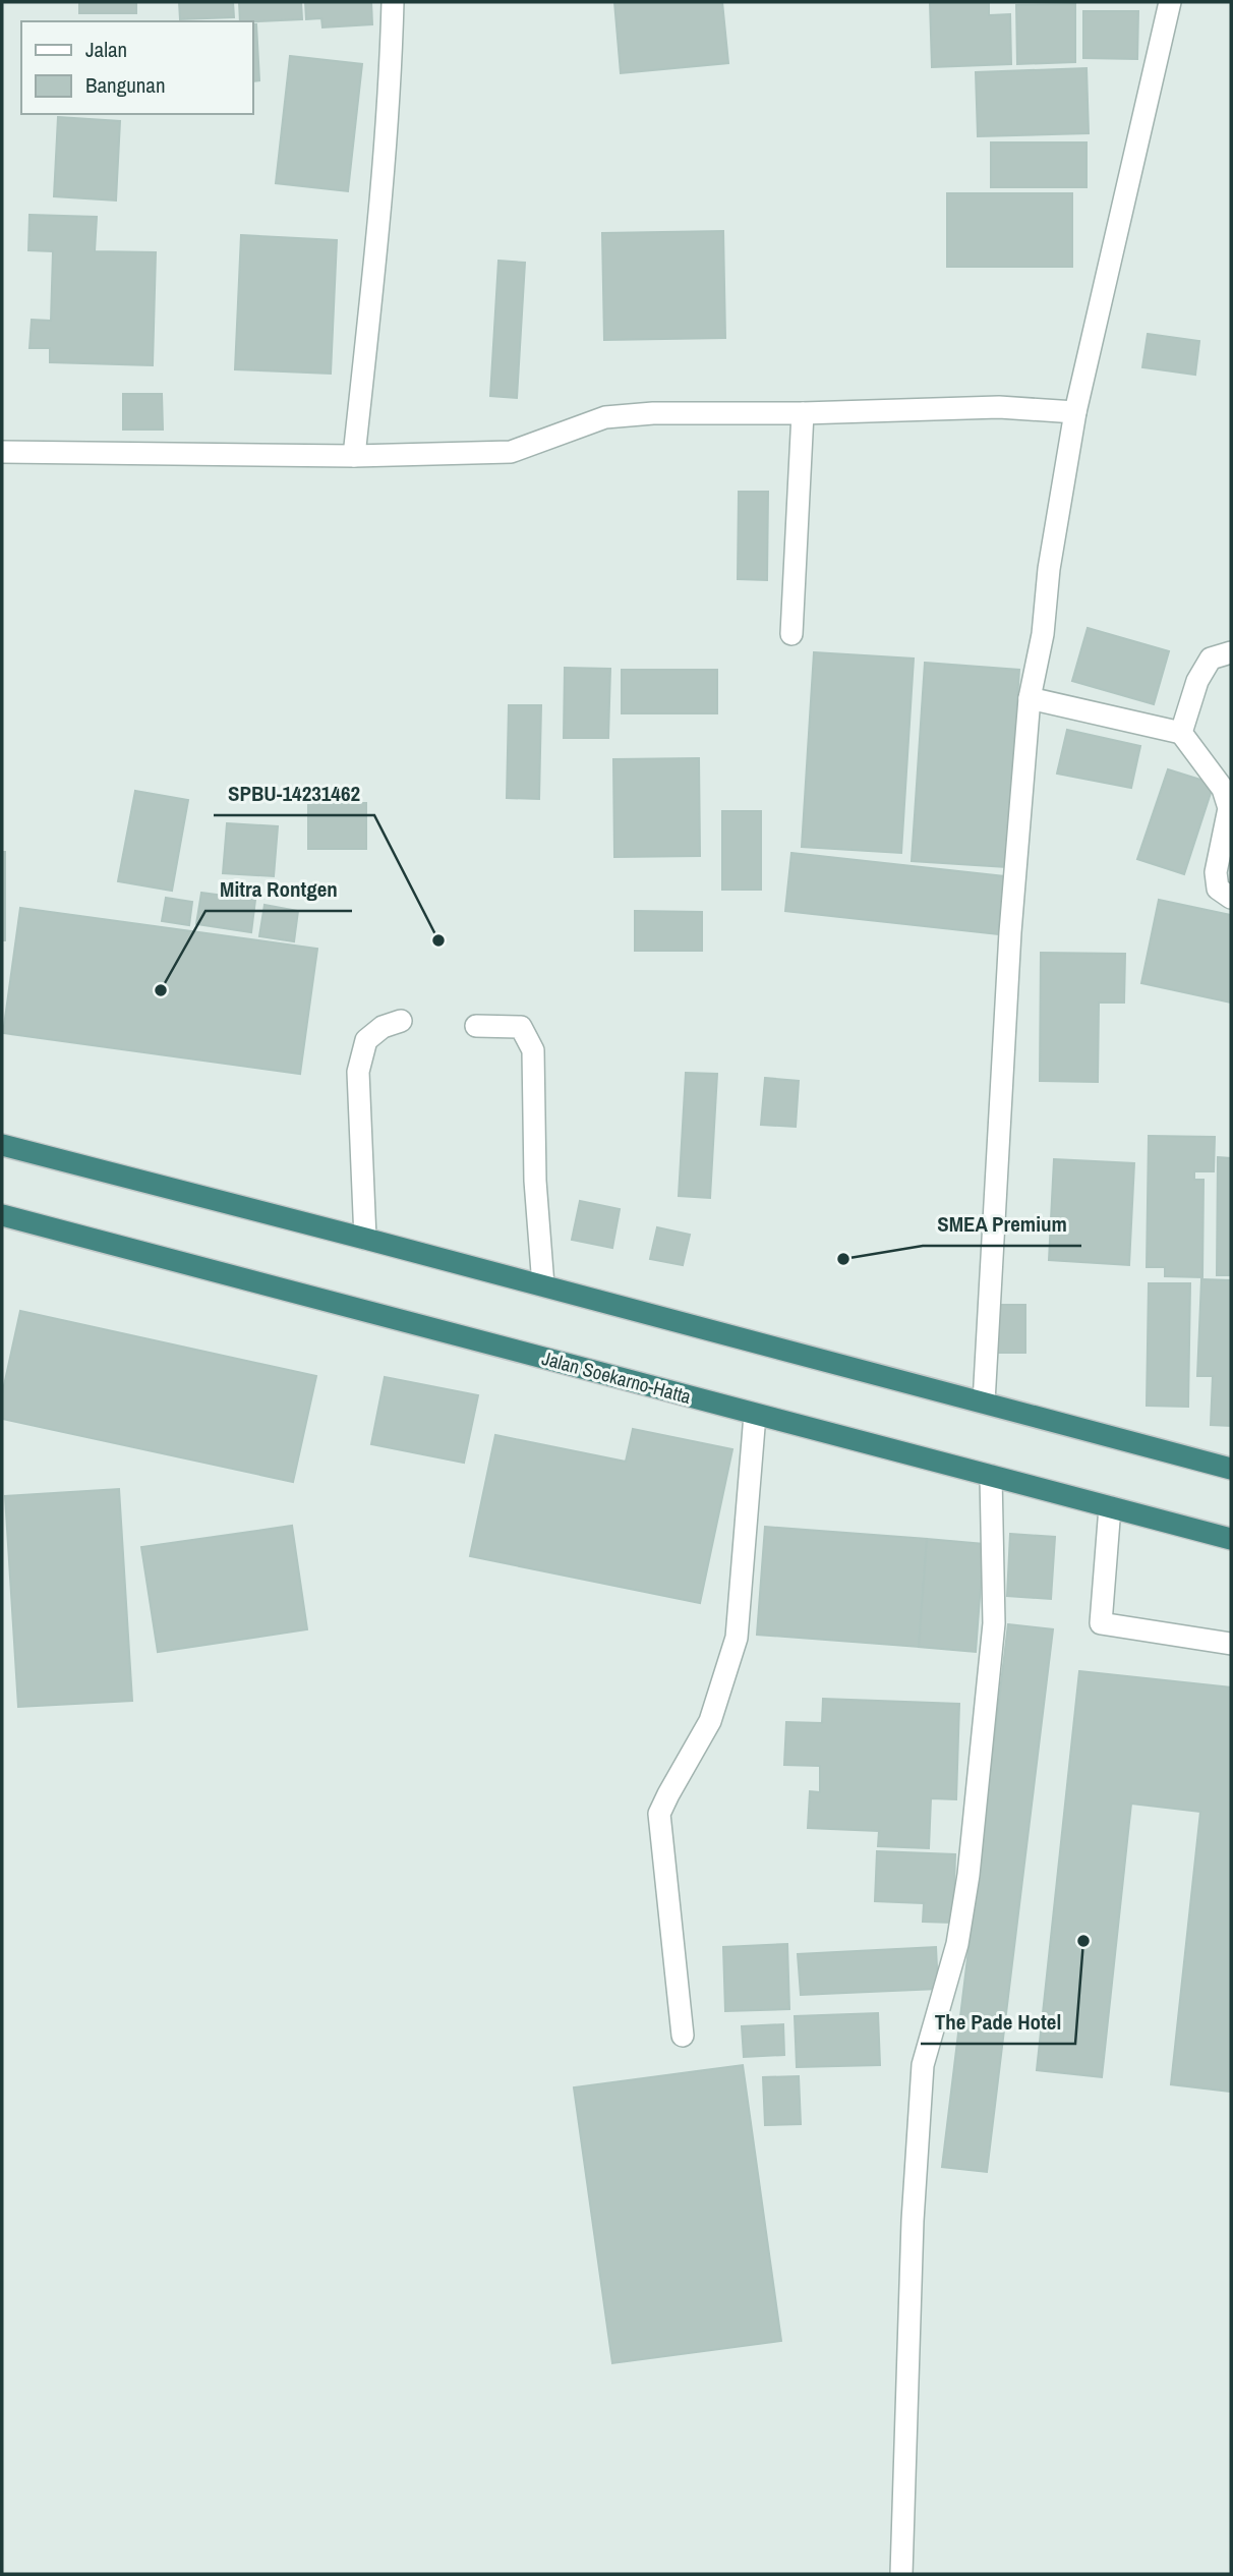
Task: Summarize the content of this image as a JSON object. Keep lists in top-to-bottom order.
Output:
{
  "streets": {
    "highway": ["Jalan Soekarno-Hatta"]
  },
  "places": [
    "SPBU-14231462",
    "Mitra Rontgen",
    "SMEA Premium",
    "The Pade Hotel"
  ],
  "legend": ["Jalan", "Bangunan"]
}
